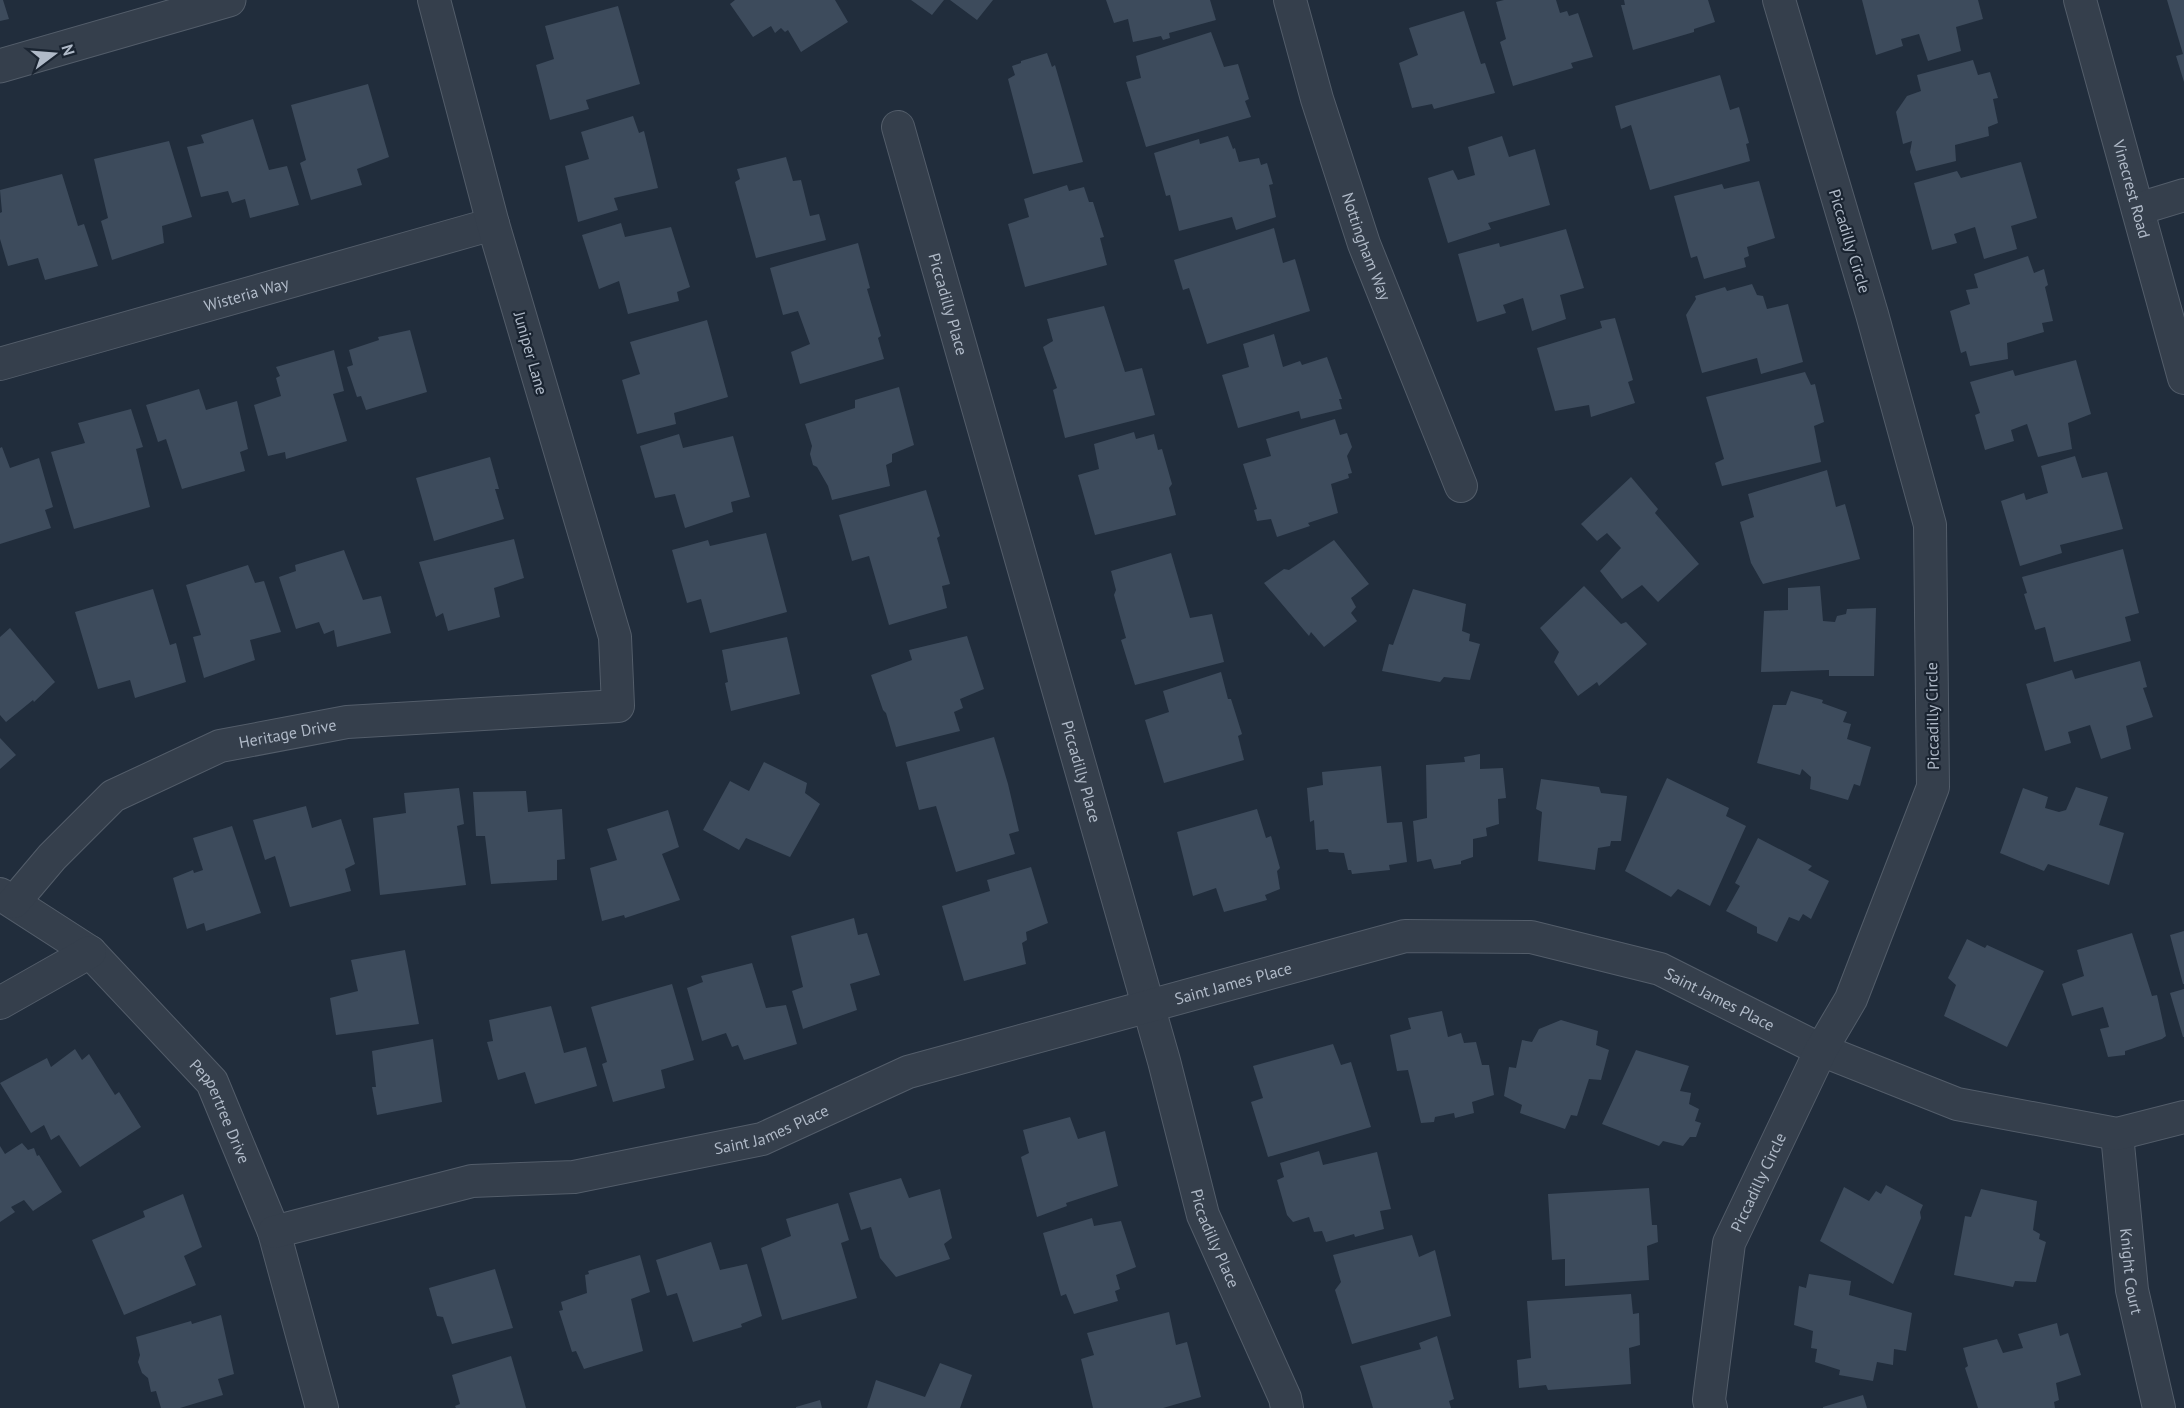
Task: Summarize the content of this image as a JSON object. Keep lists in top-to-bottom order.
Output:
{
  "streets": {
    "street": [
      "Vinecrest Road",
      "Piccadilly Circle",
      "Nottingham Way",
      "Wisteria Way",
      "Piccadilly Place",
      "Juniper Lane",
      "Heritage Drive",
      "Saint James Place",
      "Peppertree Drive",
      "Knight Court"
    ]
  },
  "crossings": [
    ["Piccadilly Circle", "Saint James Place"],
    ["Wisteria Way", "Juniper Lane"],
    ["Piccadilly Place", "Saint James Place"],
    ["Juniper Lane", "Heritage Drive"],
    ["Heritage Drive", "Peppertree Drive"],
    ["Saint James Place", "Peppertree Drive"],
    ["Saint James Place", "Knight Court"]
  ],
  "north": "right"
}
